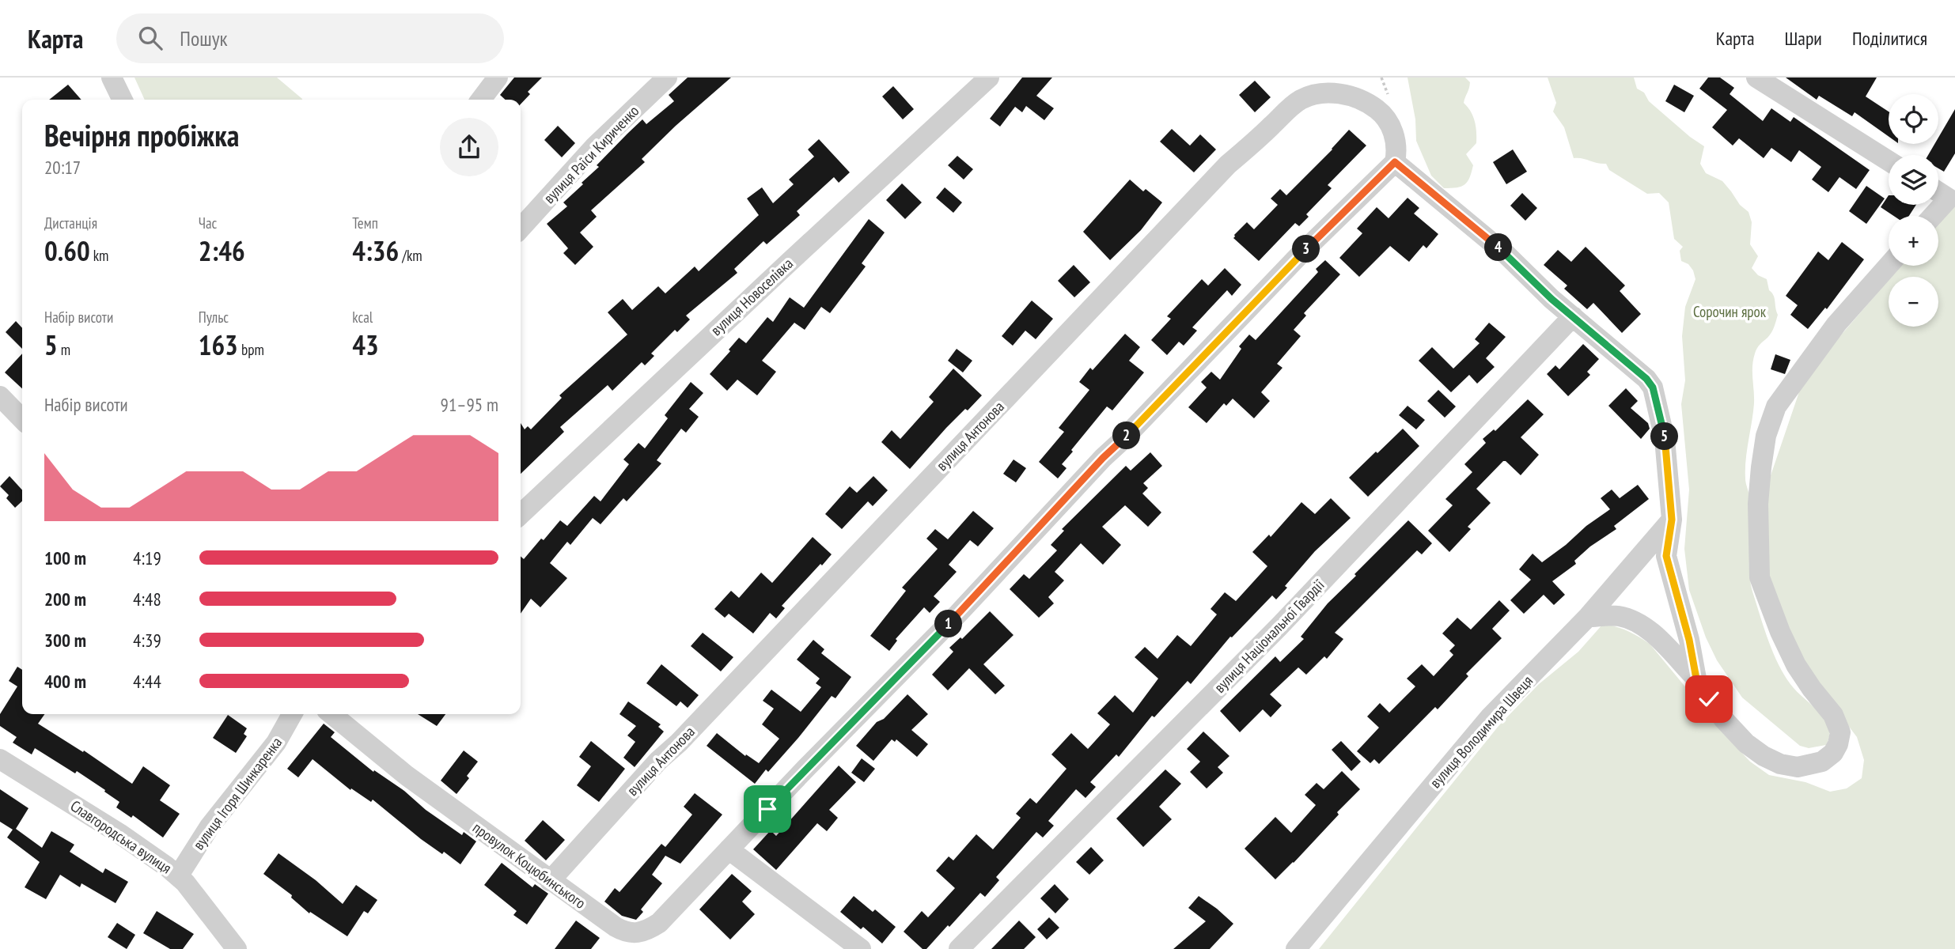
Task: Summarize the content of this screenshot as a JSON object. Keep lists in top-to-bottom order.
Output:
{
  "streets": {
    "street": [
      "вулиця Раїси Кириченко",
      "вулиця Новоселівка",
      "вулиця Антонова",
      "вулиця Національної Гвардії",
      "вулиця Володимира Швеця",
      "вулиця Ігоря Шинкаренка",
      "Славгородська вулиця",
      "провулок Коцюбинського"
    ]
  },
  "crossings": [
    ["вулиця Антонова", "провулок Коцюбинського"],
    ["вулиця Ігоря Шинкаренка", "Славгородська вулиця"]
  ],
  "parks": ["Сорочин ярок"],
  "page": {
    "header": "Карта",
    "search": "Пошук",
    "nav": ["Карта", "Шари", "Поділитися"],
    "map_buttons": ["+", "−"],
    "heading": ["Вечірня пробіжка", "20:17"],
    "stats": [
      ["Дистанція", "0.60 km"],
      ["Час", "2:46"],
      ["Темп", "4:36 /km"],
      ["Набір висоти", "5 m"],
      ["Пульс", "163 bpm"],
      ["kcal", "43"]
    ],
    "pins": [
      "4",
      "3",
      "2",
      "5",
      "1"
    ],
    "chart": ["Набір висоти", "91–95 m"],
    "list": [
      {
        "name": "100 m",
        "note": "4:19"
      },
      {
        "name": "200 m",
        "note": "4:48"
      },
      {
        "name": "300 m",
        "note": "4:39"
      },
      {
        "name": "400 m",
        "note": "4:44"
      }
    ]
  }
}
